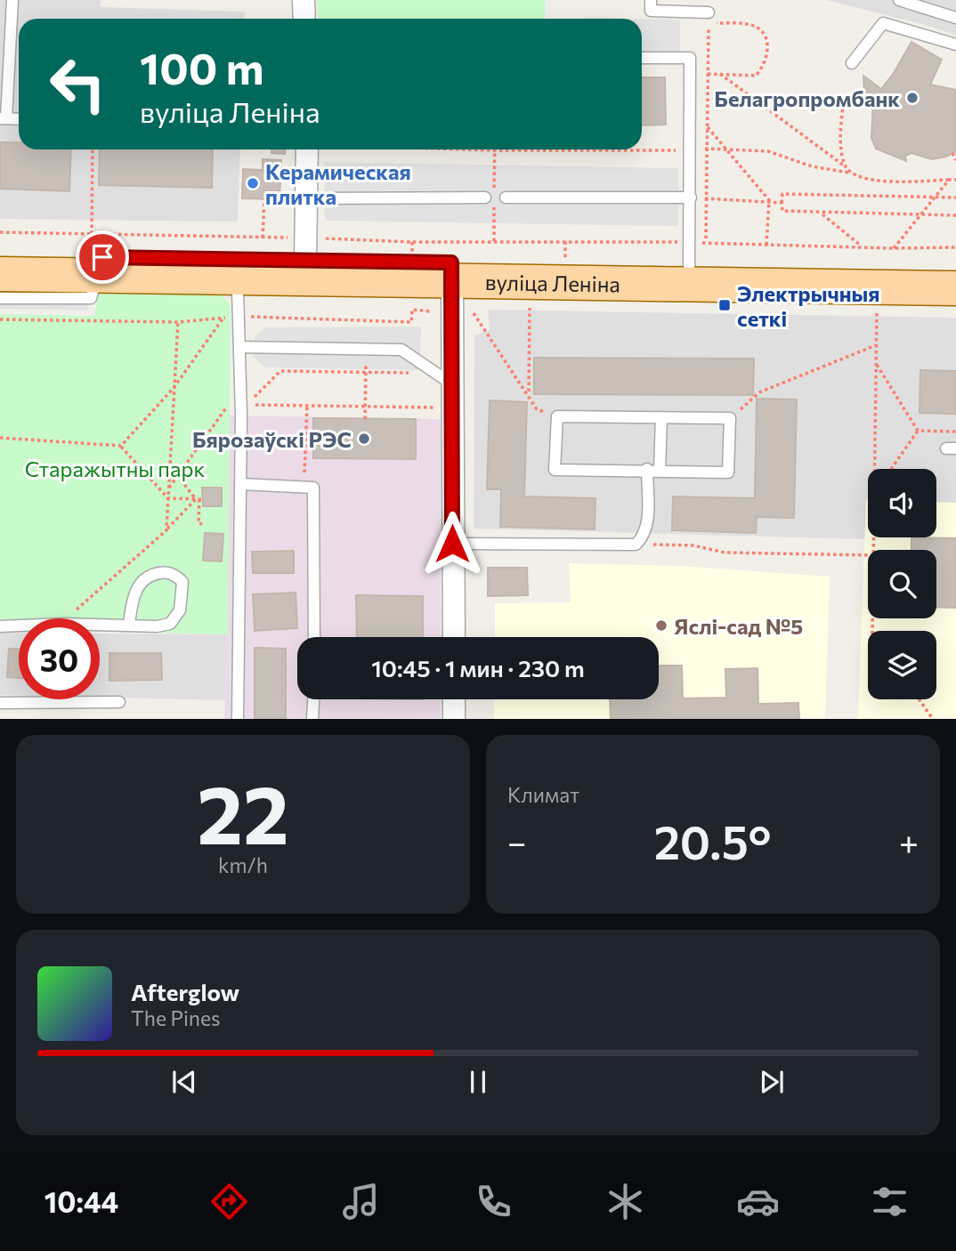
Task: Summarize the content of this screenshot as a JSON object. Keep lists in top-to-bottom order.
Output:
{
  "streets": {
    "main road": ["вуліца Леніна"]
  },
  "parks": ["Старажытны парк"],
  "places": {
    "other": [
      "Белагропромбанк",
      "Керамическая плитка",
      "Бярозаўскі РЭС",
      "Яслі-сад №5"
    ],
    "transit": ["Электрычныя сеткі"]
  },
  "page": {
    "turn": ["100 m", "вуліца Леніна"],
    "limit": "30",
    "trip": "10:45 · 1 мин · 230 m",
    "tile": [
      ["22", "km/h"],
      "Климат"
    ],
    "heat": ["−", "20.5°", "+"],
    "song": ["Afterglow", "The Pines"],
    "tabs": "10:44"
  }
}
